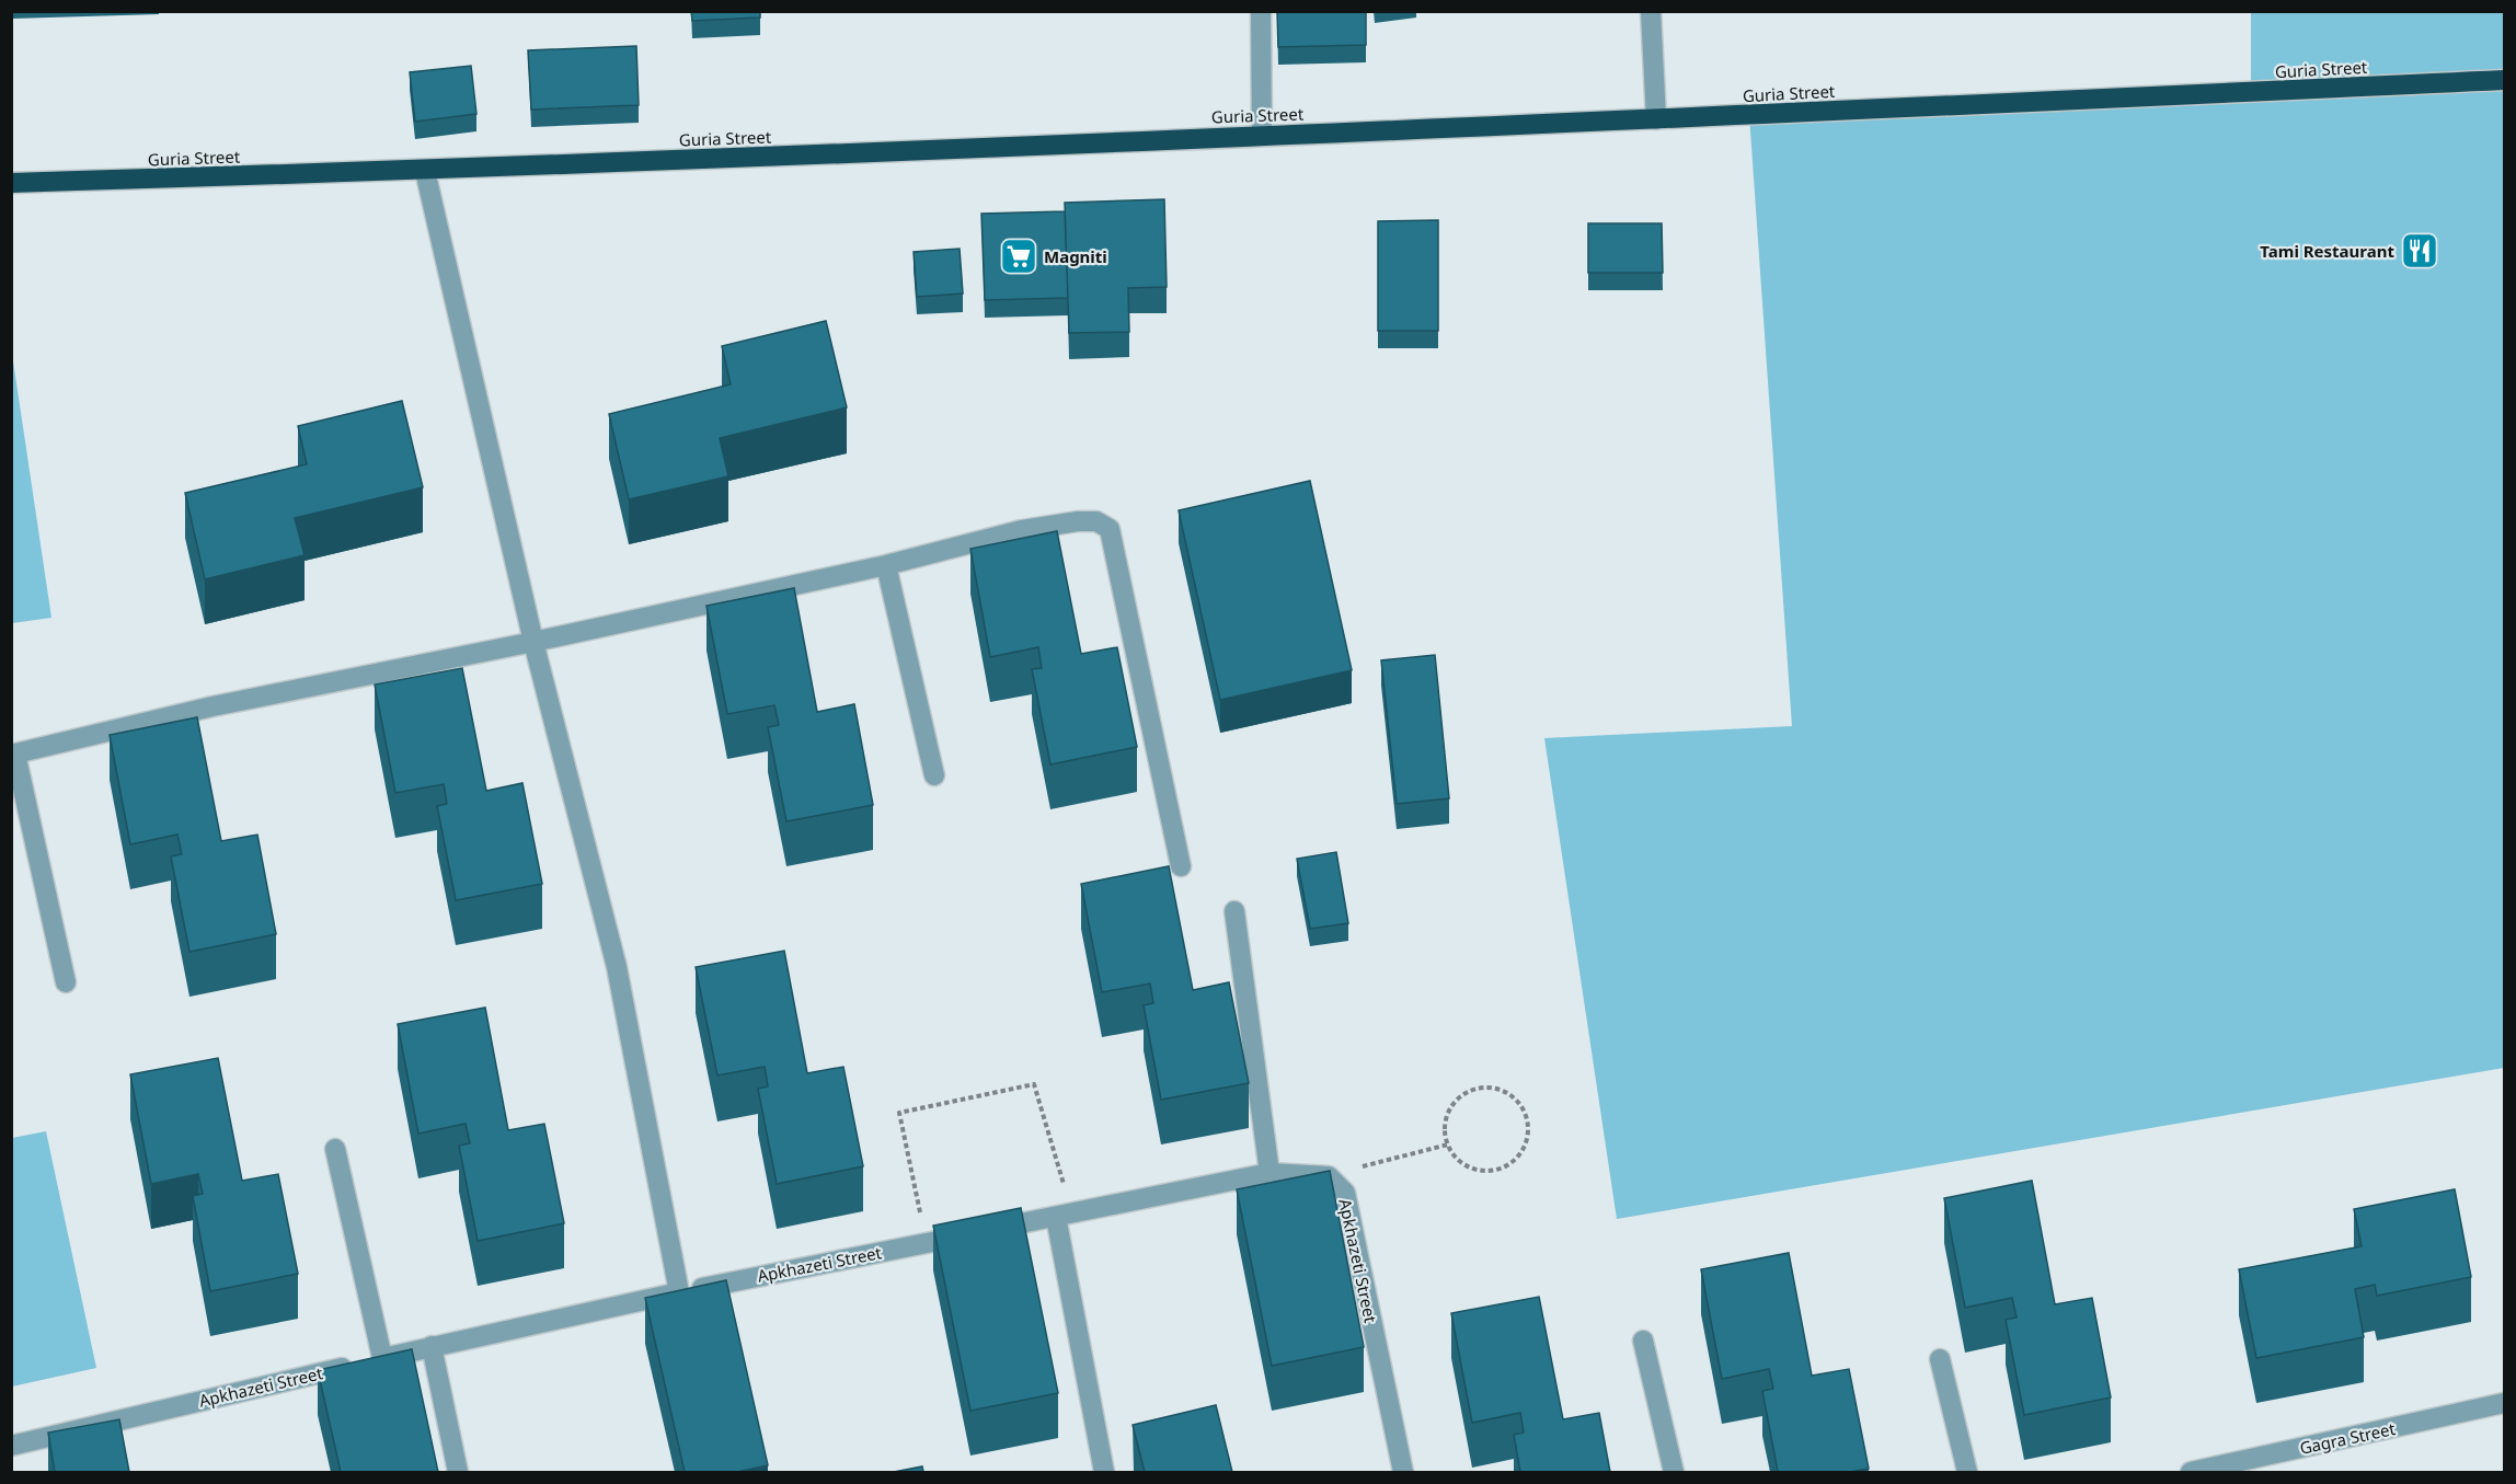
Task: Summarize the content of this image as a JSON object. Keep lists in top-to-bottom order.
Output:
{
  "streets": {
    "highway": ["Guria Street"],
    "street": ["Apkhazeti Street", "Gagra Street"]
  },
  "places": {
    "restaurant": ["Tami Restaurant"],
    "supermarket": ["Magniti"]
  }
}
